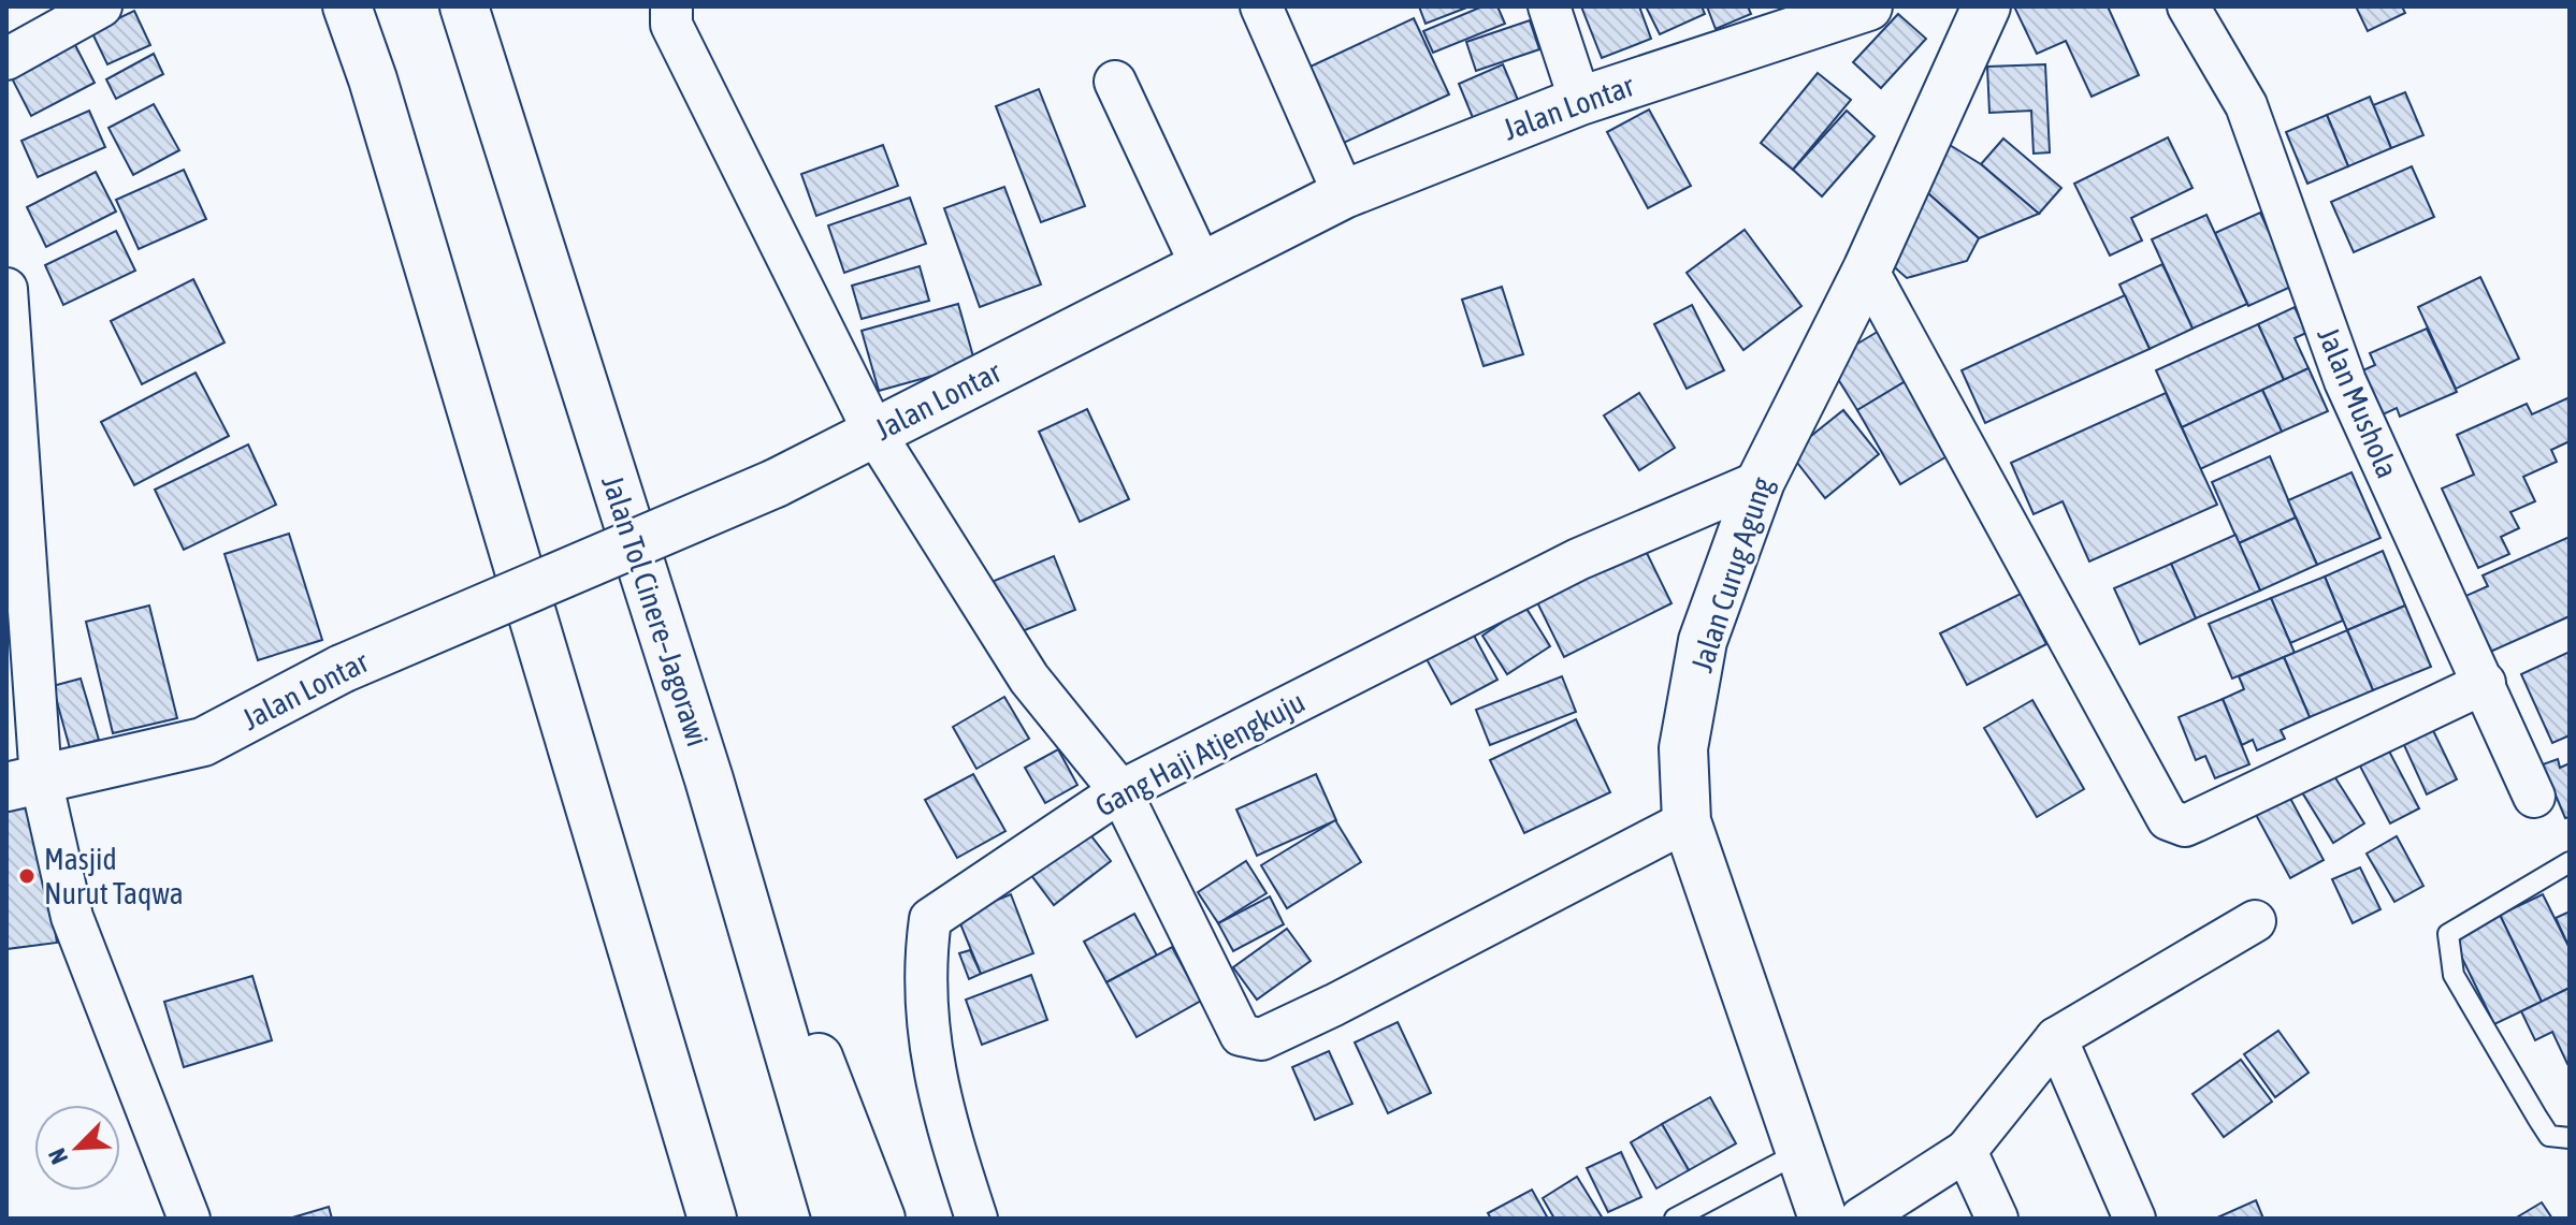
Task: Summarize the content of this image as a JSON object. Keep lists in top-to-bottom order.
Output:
{
  "streets": {
    "main road": ["Jalan Lontar", "Jalan Curug Agung", "Jalan Tol Cinere–Jagorawi"],
    "street": ["Jalan Mushola", "Gang Haji Atjengkuju"]
  },
  "crossings": [
    ["Jalan Curug Agung", "Gang Haji Atjengkuju"]
  ],
  "places": ["Masjid Nurut Taqwa"],
  "north": "bottom left"
}
